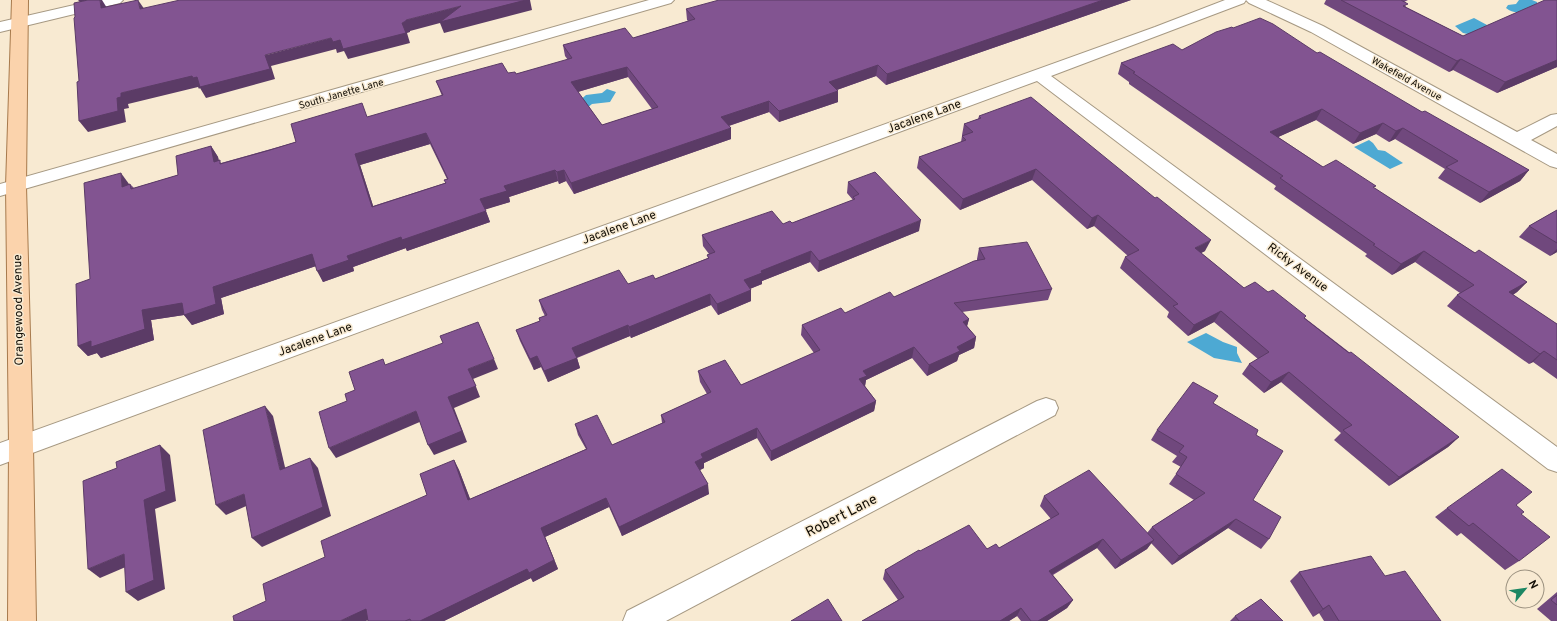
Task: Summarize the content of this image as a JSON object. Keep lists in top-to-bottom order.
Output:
{
  "streets": {
    "main road": ["Orangewood Avenue"],
    "street": [
      "Wakefield Avenue",
      "South Janette Lane",
      "Jacalene Lane",
      "Ricky Avenue",
      "Robert Lane"
    ]
  },
  "crossings": [
    ["South Janette Lane", "Orangewood Avenue"],
    ["Jacalene Lane", "Ricky Avenue"],
    ["Jacalene Lane", "Orangewood Avenue"]
  ],
  "north": "top right"
}
